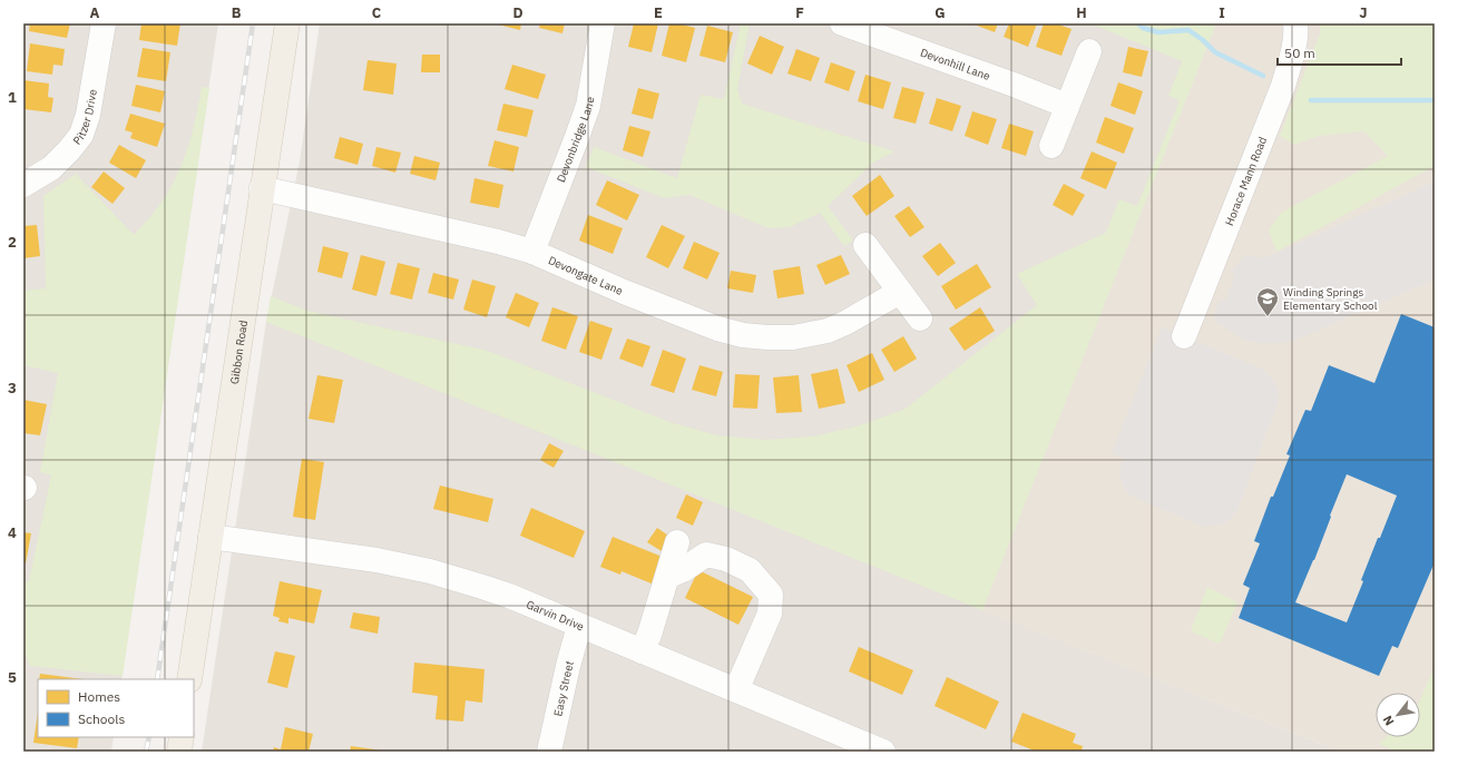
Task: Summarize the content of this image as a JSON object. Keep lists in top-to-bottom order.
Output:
{
  "streets": {
    "main road": ["Gibbon Road"],
    "street": [
      "Devonhill Lane",
      "Pitzer Drive",
      "Devonbridge Lane",
      "Horace Mann Road",
      "Devongate Lane",
      "Garvin Drive",
      "Easy Street"
    ]
  },
  "crossings": [
    ["Devonbridge Lane", "Devongate Lane"],
    ["Devongate Lane", "Gibbon Road"],
    ["Gibbon Road", "Garvin Drive"],
    ["Garvin Drive", "Easy Street"]
  ],
  "places": {
    "school or university": ["Winding Springs Elementary School"]
  },
  "legend": ["Homes", "Schools"],
  "scale_bar": "50 m",
  "north": "bottom left",
  "grid": {
    "columns": [
      "A",
      "B",
      "C",
      "D",
      "E",
      "F",
      "G",
      "H",
      "I",
      "J"
    ],
    "rows": [
      "1",
      "2",
      "3",
      "4",
      "5"
    ]
  }
}
